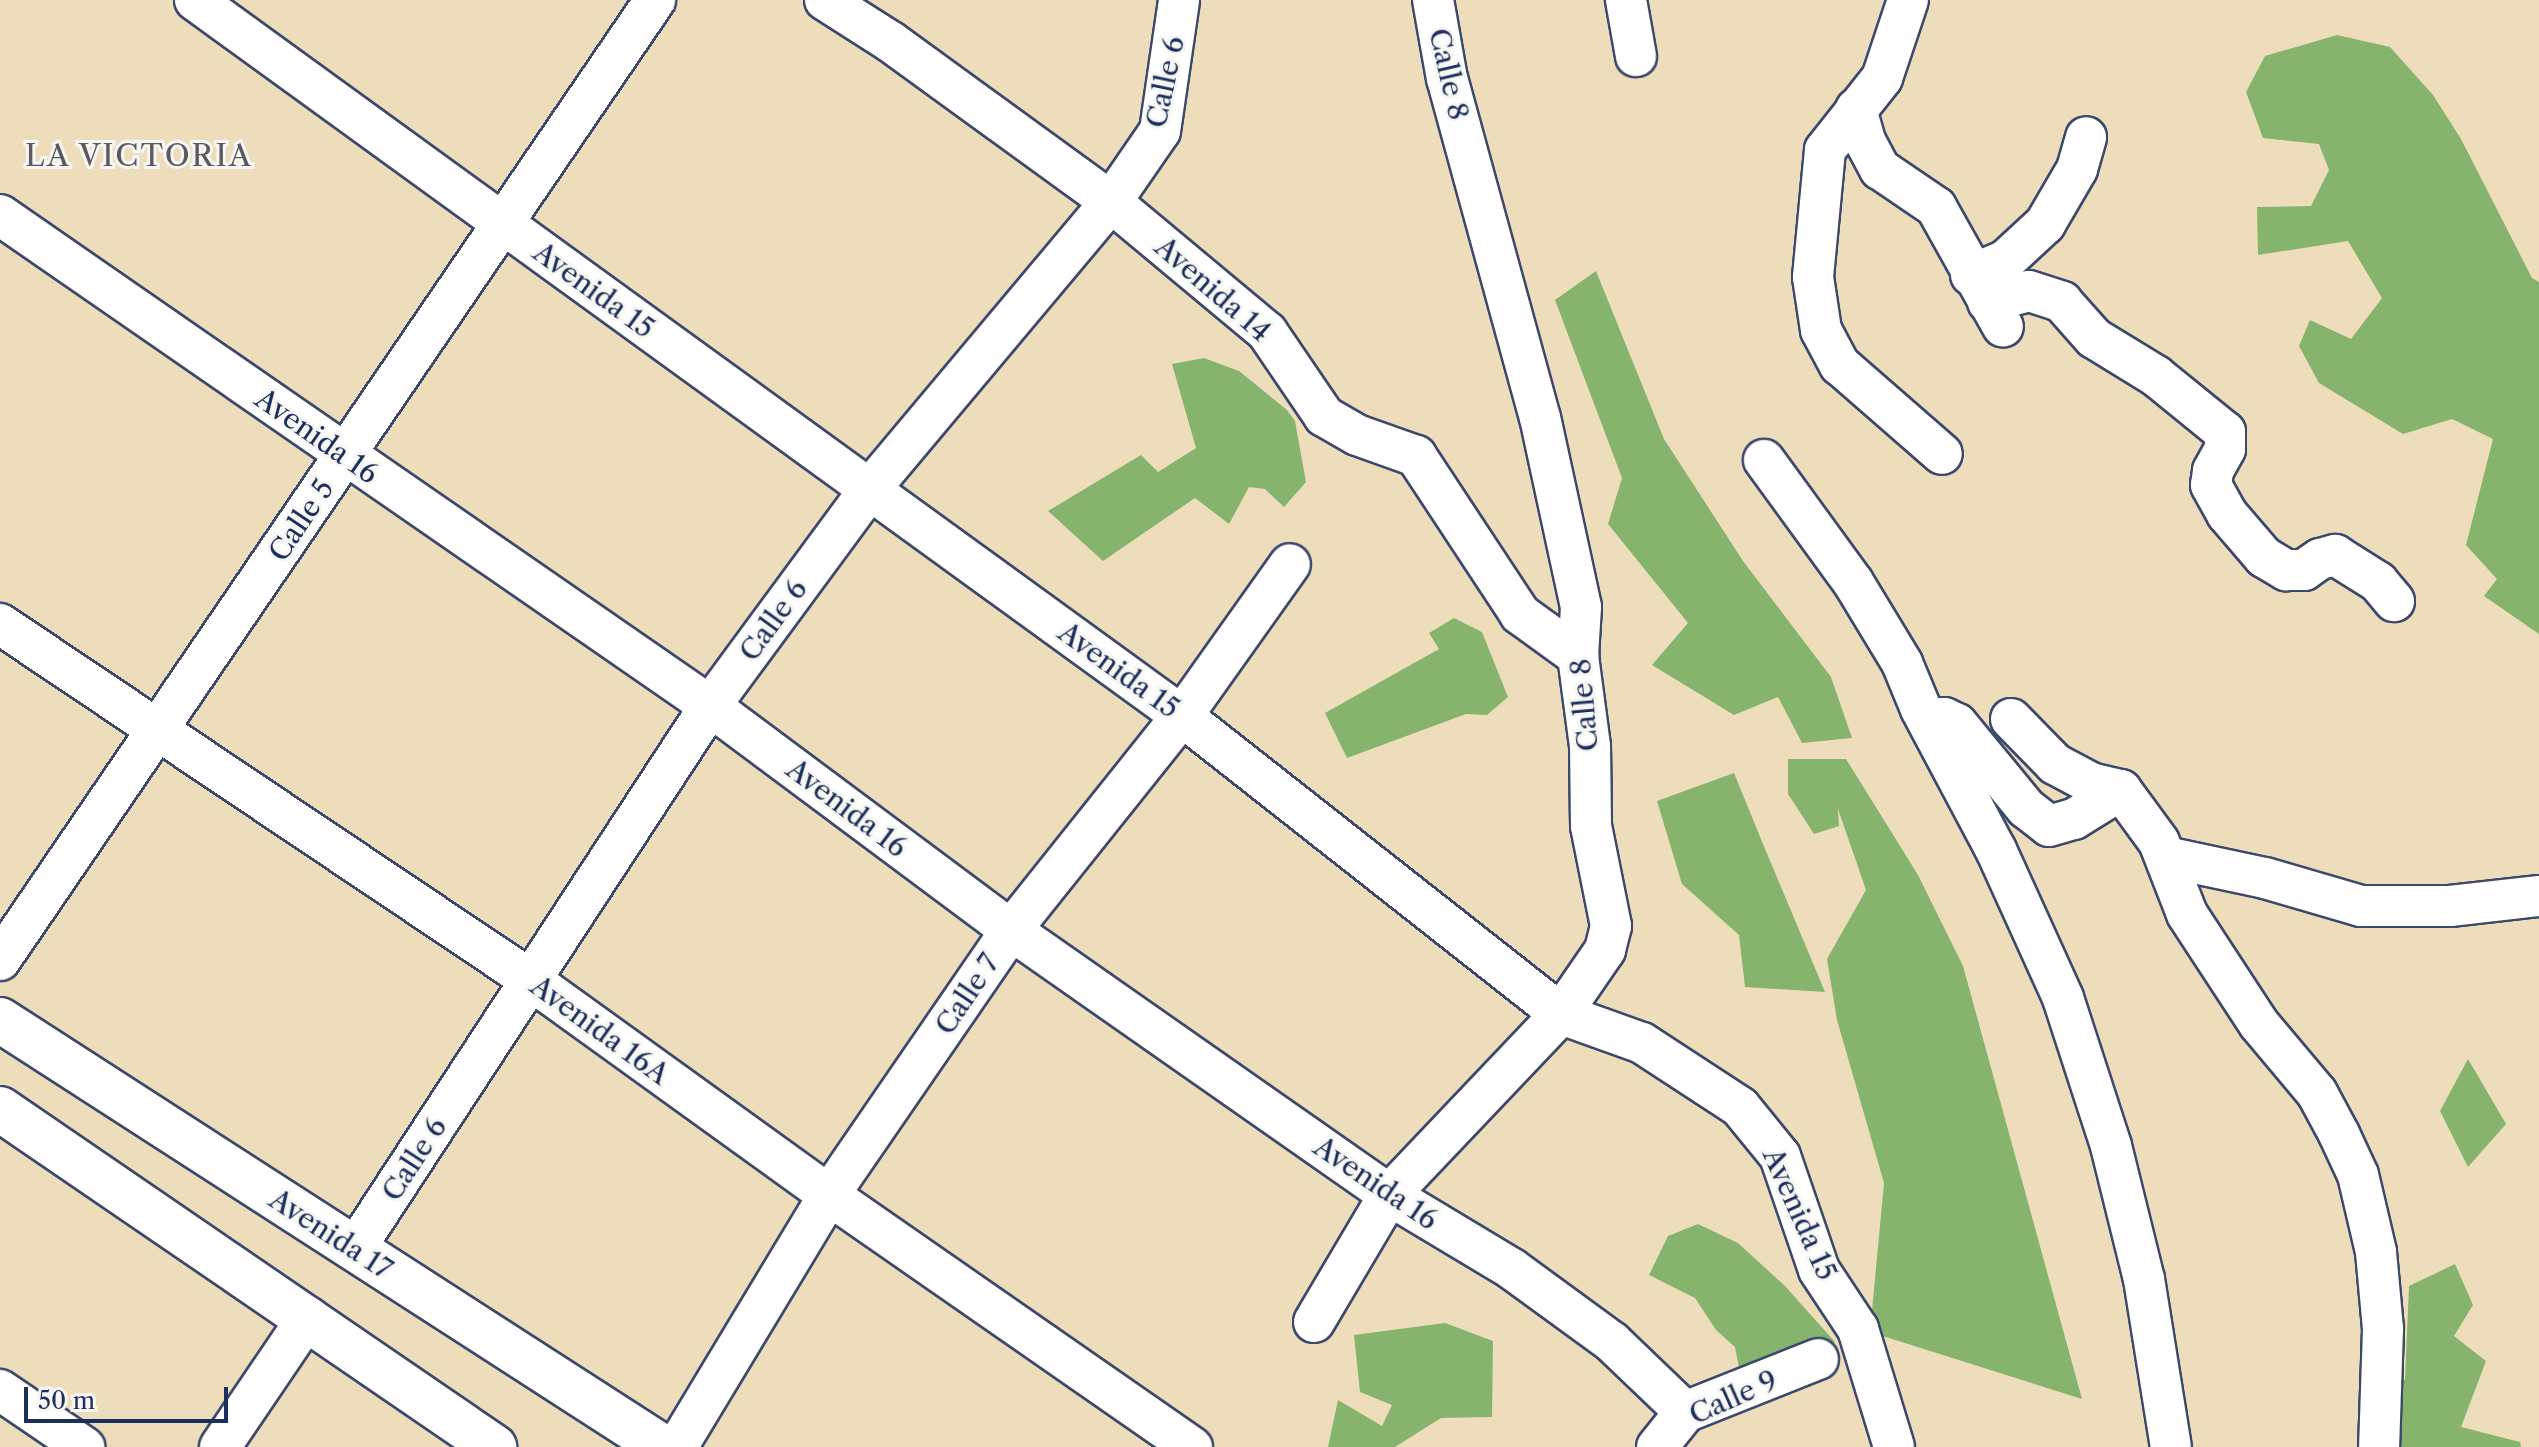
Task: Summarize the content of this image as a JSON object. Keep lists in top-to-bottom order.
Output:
{
  "streets": {
    "main road": ["Avenida 17"],
    "street": [
      "Calle 8",
      "Calle 6",
      "Avenida 14",
      "Avenida 15",
      "Avenida 16",
      "Calle 5",
      "Calle 7",
      "Avenida 16A",
      "Calle 9"
    ]
  },
  "crossings": [
    ["Calle 8", "Avenida 14"],
    ["Calle 8", "Avenida 15"],
    ["Calle 8", "Avenida 16"],
    ["Calle 6", "Avenida 14"],
    ["Calle 6", "Avenida 15"],
    ["Calle 6", "Avenida 16"],
    ["Calle 6", "Avenida 16A"],
    ["Calle 6", "Avenida 17"],
    ["Avenida 15", "Calle 5"],
    ["Avenida 15", "Calle 7"],
    ["Avenida 16", "Calle 5"],
    ["Avenida 16", "Calle 7"],
    ["Avenida 16", "Calle 9"],
    ["Calle 5", "Avenida 16A"],
    ["Calle 7", "Avenida 16A"]
  ],
  "districts": ["LA VICTORIA"],
  "scale_bar": "50 m"
}
